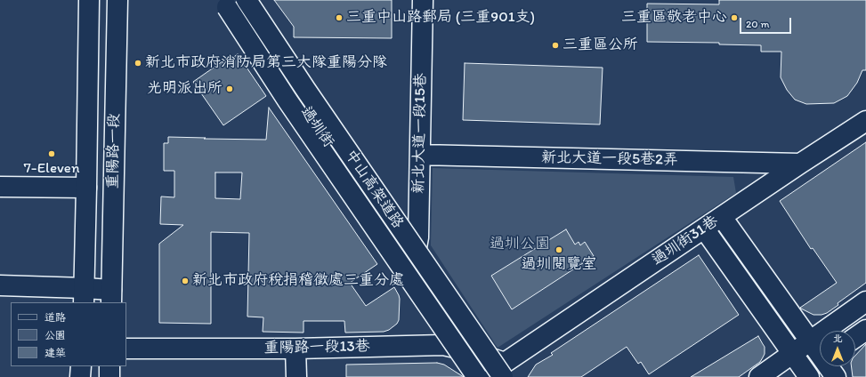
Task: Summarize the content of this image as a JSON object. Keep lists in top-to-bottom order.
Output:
{
  "streets": {
    "main road": [
      "過圳街",
      "新北大道一段15巷",
      "重陽路一段",
      "新北大道一段5巷2弄",
      "中山高架道路",
      "過圳街31巷",
      "重陽路一段13巷"
    ]
  },
  "crossings": [
    ["過圳街", "新北大道一段15巷"],
    ["過圳街", "中山高架道路"],
    ["過圳街", "重陽路一段13巷"],
    ["新北大道一段15巷", "新北大道一段5巷2弄"],
    ["新北大道一段5巷2弄", "過圳街31巷"],
    ["中山高架道路", "過圳街31巷"],
    ["中山高架道路", "重陽路一段13巷"],
    ["過圳街31巷", "重陽路一段13巷"]
  ],
  "parks": ["過圳公園"],
  "places": [
    "三重中山路郵局 (三重901支)",
    "三重區敬老中心",
    "三重區公所",
    "新北市政府消防局第三大隊重陽分隊",
    "光明派出所",
    "7-Eleven",
    "過圳閱覽室",
    "新北市政府稅捐稽徵處三重分處"
  ],
  "legend": ["道路", "公園", "建築"],
  "scale_bar": "20 m",
  "north": "top"
}
